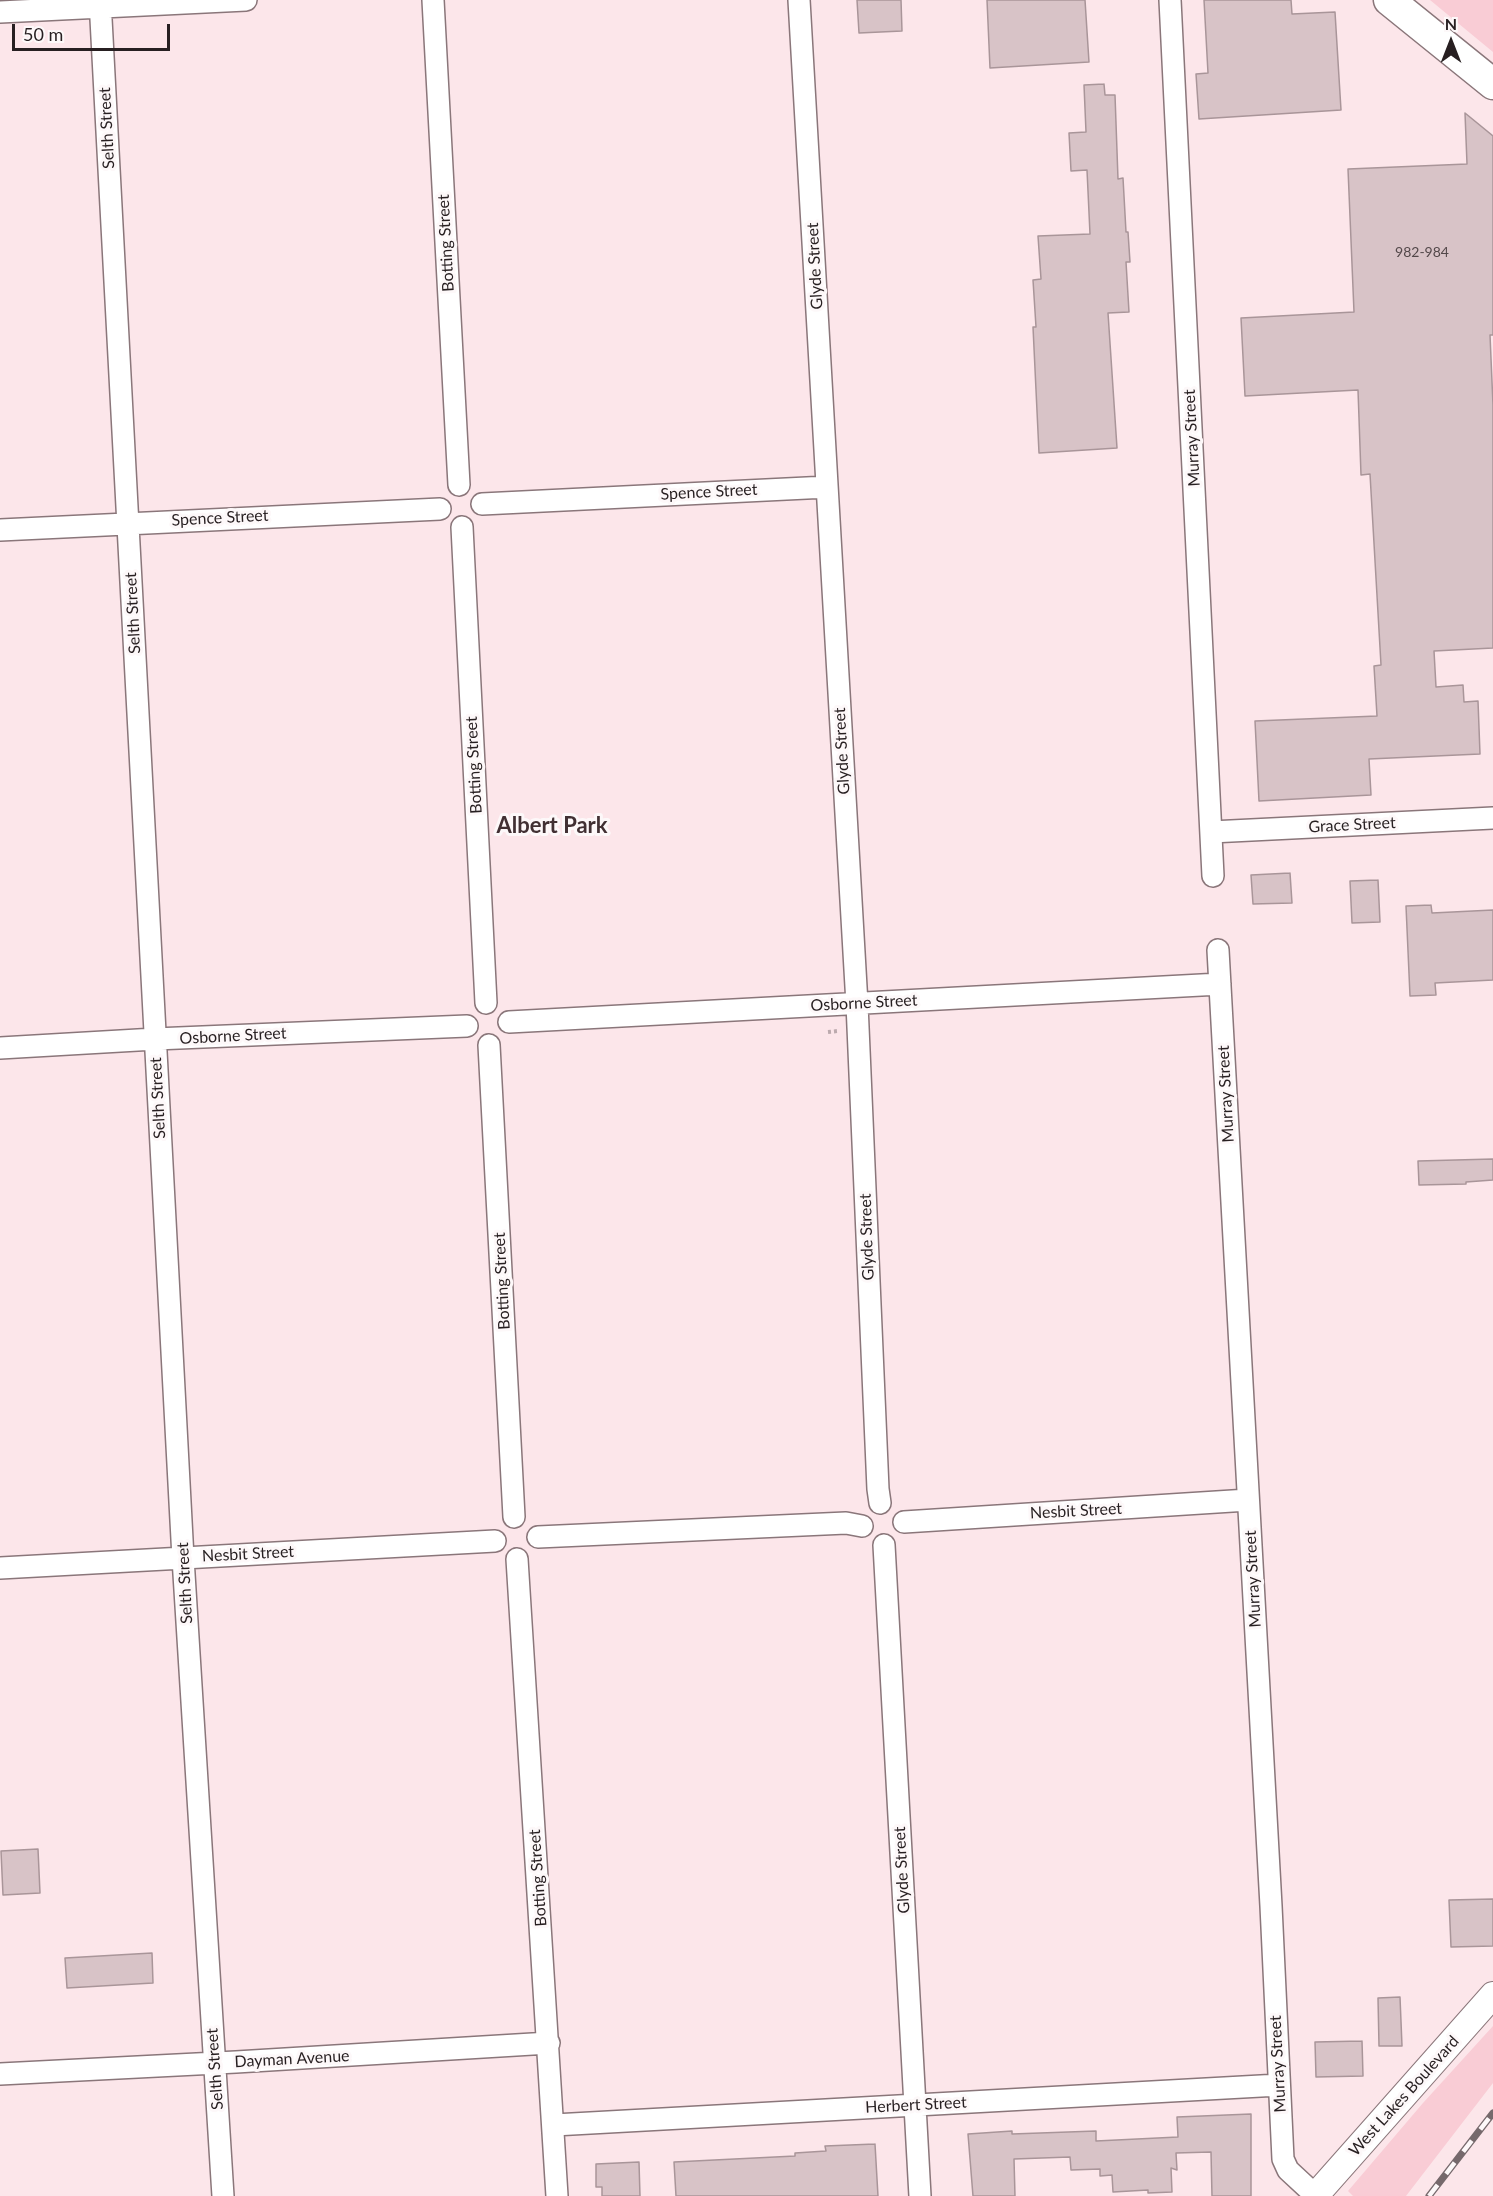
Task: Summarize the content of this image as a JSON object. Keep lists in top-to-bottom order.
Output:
{
  "streets": {
    "main road": ["West Lakes Boulevard"],
    "street": [
      "Selth Street",
      "Botting Street",
      "Glyde Street",
      "Murray Street",
      "Spence Street",
      "Grace Street",
      "Osborne Street",
      "Nesbit Street",
      "Dayman Avenue",
      "Herbert Street"
    ]
  },
  "crossings": [
    ["Selth Street", "Spence Street"],
    ["Selth Street", "Osborne Street"],
    ["Selth Street", "Nesbit Street"],
    ["Selth Street", "Dayman Avenue"],
    ["Botting Street", "Spence Street"],
    ["Botting Street", "Osborne Street"],
    ["Botting Street", "Nesbit Street"],
    ["Botting Street", "Dayman Avenue"],
    ["Botting Street", "Herbert Street"],
    ["Glyde Street", "Spence Street"],
    ["Glyde Street", "Osborne Street"],
    ["Glyde Street", "Nesbit Street"],
    ["Glyde Street", "Herbert Street"],
    ["Murray Street", "Grace Street"],
    ["Murray Street", "Osborne Street"],
    ["Murray Street", "Nesbit Street"],
    ["Murray Street", "West Lakes Boulevard"],
    ["Murray Street", "Herbert Street"]
  ],
  "districts": ["Albert Park"],
  "house_numbers": ["982-984"],
  "scale_bar": "50 m",
  "north": "top"
}
